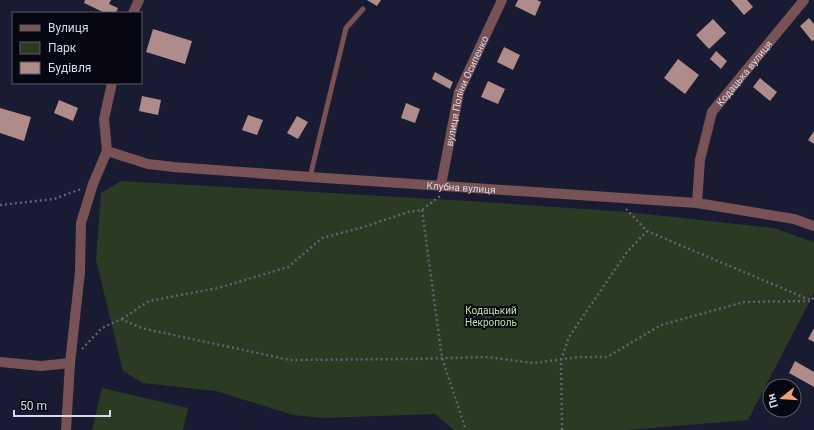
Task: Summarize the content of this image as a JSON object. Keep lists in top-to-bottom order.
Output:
{
  "streets": {
    "street": ["Кодацька вулиця", "вулиця Поліни Осипенко", "Клубна вулиця"]
  },
  "crossings": [
    ["Кодацька вулиця", "Клубна вулиця"],
    ["вулиця Поліни Осипенко", "Клубна вулиця"]
  ],
  "parks": ["Кодацький Некрополь"],
  "legend": ["Вулиця", "Парк", "Будівля"],
  "scale_bar": "50 m",
  "north": "left"
}
